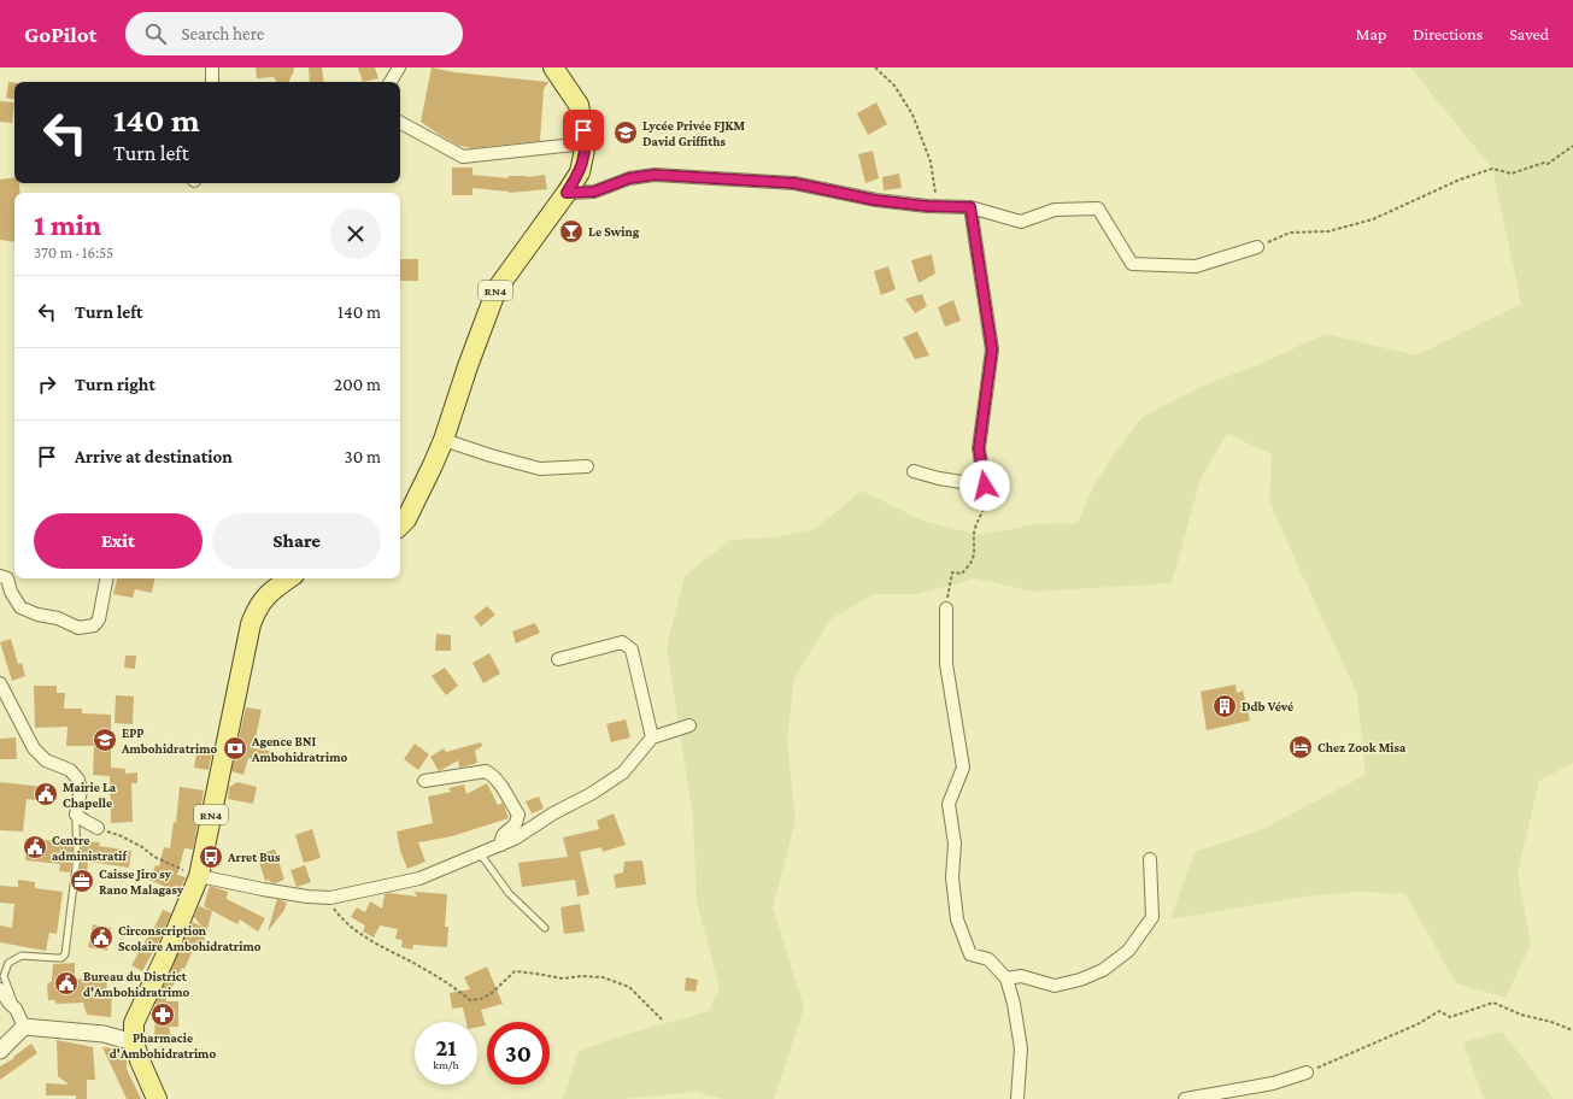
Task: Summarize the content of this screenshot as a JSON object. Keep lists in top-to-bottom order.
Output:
{
  "streets": {
    "main road": ["RN4"]
  },
  "places": {
    "school or university": ["Lycée Privée FJKM David Griffiths", "EPP Ambohidratrimo"],
    "bar": ["Le Swing"],
    "building": ["Ddb Vévé"],
    "hotel": ["Chez Zook Misa"],
    "bank": ["Agence BNI Ambohidratrimo"],
    "public building": [
      "Mairie La Chapelle",
      "Centre administratif",
      "Circonscription Scolaire Ambohidratrimo",
      "Bureau du District d'Ambohidratrimo"
    ],
    "bus stop": ["Arret Bus"],
    "office": ["Caisse Jiro sy Rano Malagasy"],
    "pharmacy": ["Pharmacie d'Ambohidratrimo"]
  },
  "page": {
    "header": "GoPilot",
    "search": "Search here",
    "nav": ["Map", "Directions", "Saved"],
    "turn": ["140 m", "Turn left"],
    "heading": ["1 min", "370 m · 16:55"],
    "list": [
      {
        "name": "Turn left",
        "value": "140 m"
      },
      {
        "name": "Turn right",
        "value": "200 m"
      },
      {
        "name": "Arrive at destination",
        "value": "30 m"
      }
    ],
    "buttons": ["Exit", "Share"],
    "speed": "21 km/h",
    "limit": "30"
  }
}
